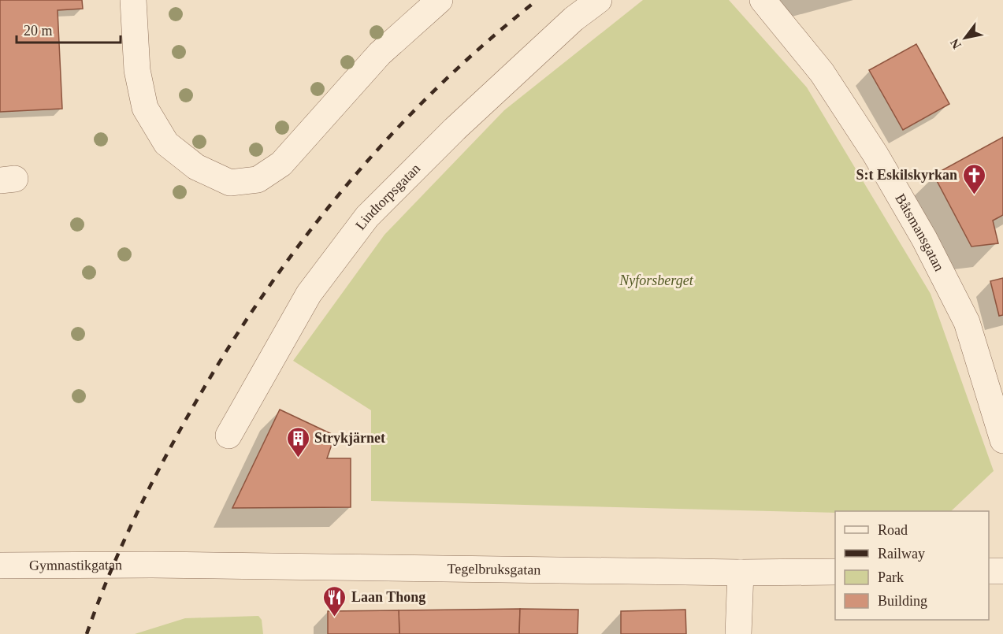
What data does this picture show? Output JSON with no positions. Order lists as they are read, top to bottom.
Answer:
{
  "streets": {
    "street": [
      "Lindtorpsgatan",
      "Båtsmansgatan",
      "Gymnastikgatan",
      "Tegelbruksgatan"
    ]
  },
  "crossings": [
    ["Gymnastikgatan", "Tegelbruksgatan"]
  ],
  "parks": ["Nyforsberget"],
  "places": {
    "church": ["S:t Eskilskyrkan"],
    "building": ["Strykjärnet"],
    "restaurant": ["Laan Thong"]
  },
  "legend": [
    "Road",
    "Railway",
    "Park",
    "Building"
  ],
  "scale_bar": "20 m",
  "north": "bottom left"
}
